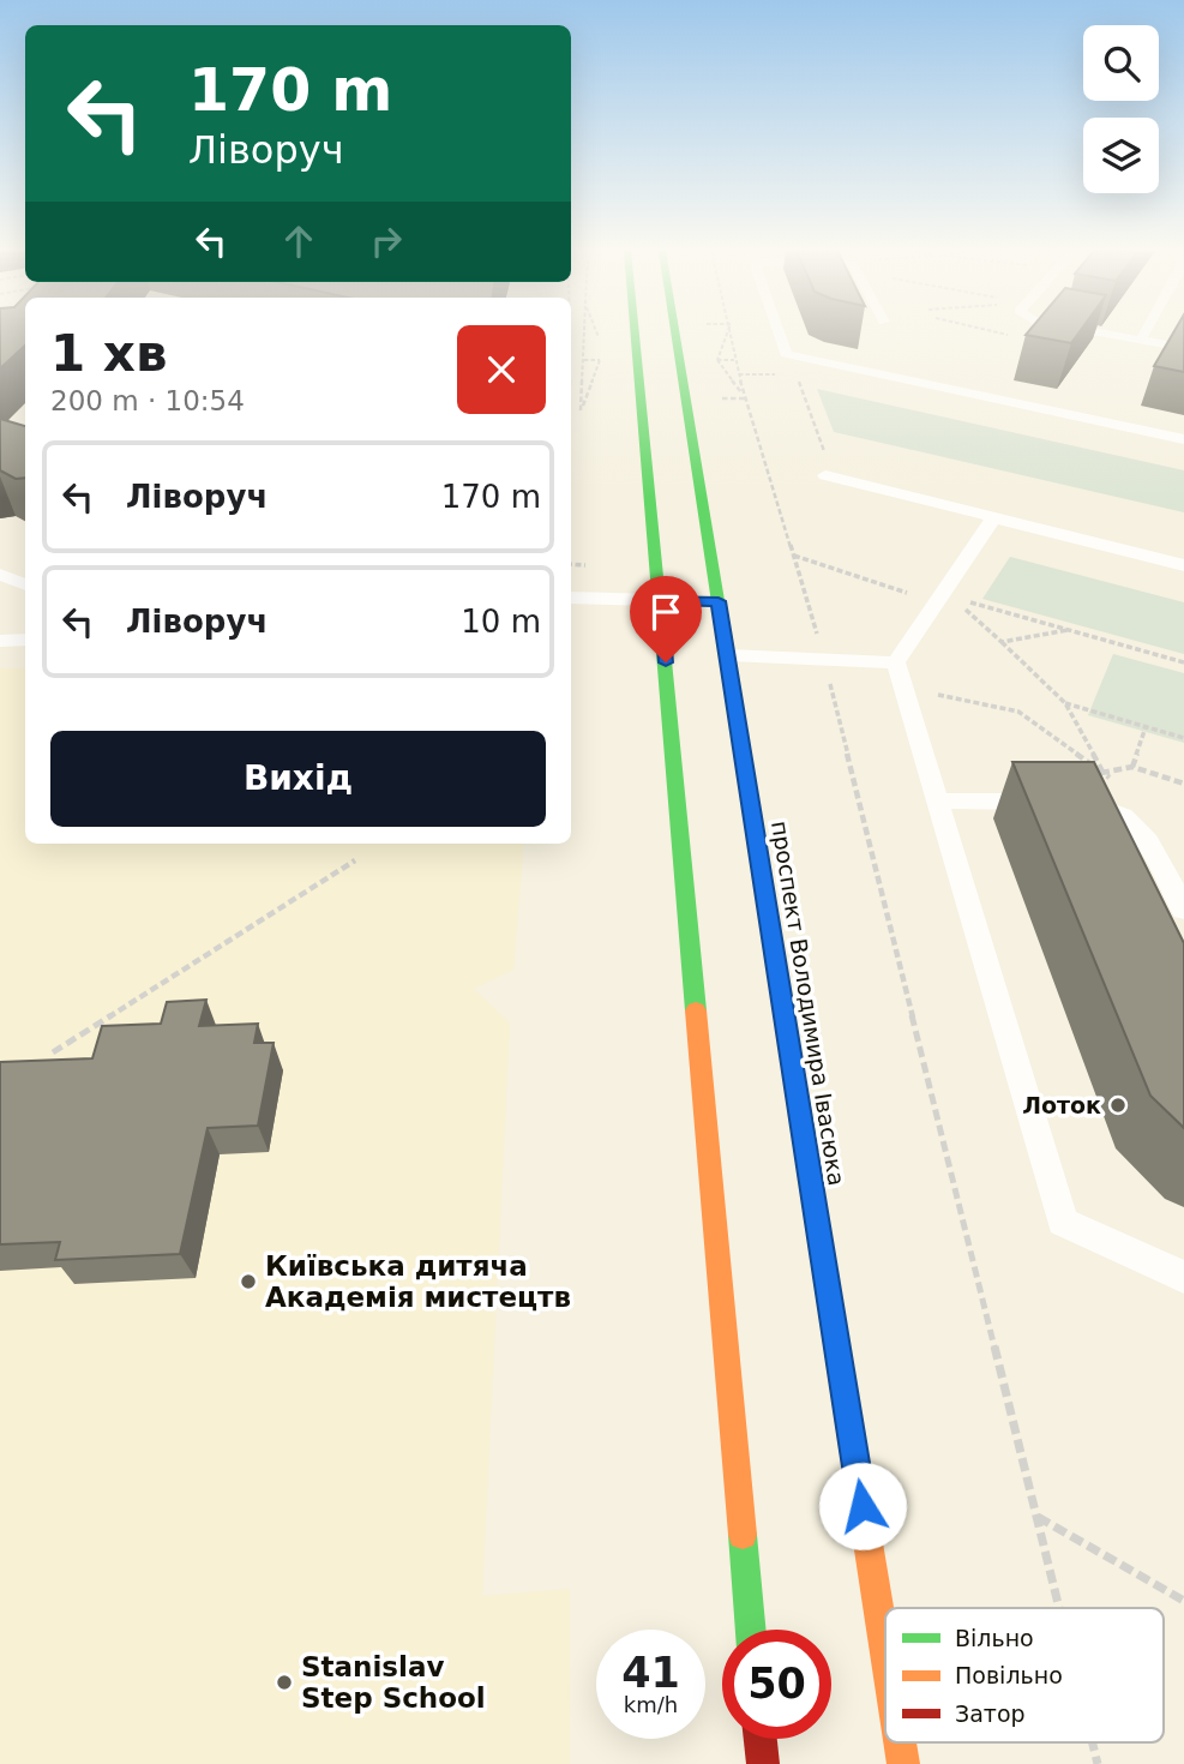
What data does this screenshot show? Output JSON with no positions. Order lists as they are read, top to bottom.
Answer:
{
  "streets": {
    "main road": ["проспект Володимира Івасюка"]
  },
  "places": ["Лоток", "Київська дитяча Академія мистецтв", "Stanislav Step School"],
  "legend": ["Вільно", "Повільно", "Затор"],
  "page": {
    "turn": ["170 m", "Ліворуч"],
    "heading": ["1 хв", "200 m · 10:54"],
    "list": [
      {
        "name": "Ліворуч",
        "value": "170 m"
      },
      {
        "name": "Ліворуч",
        "value": "10 m"
      }
    ],
    "buttons": "Вихід",
    "speed": "41 km/h",
    "limit": "50"
  }
}
